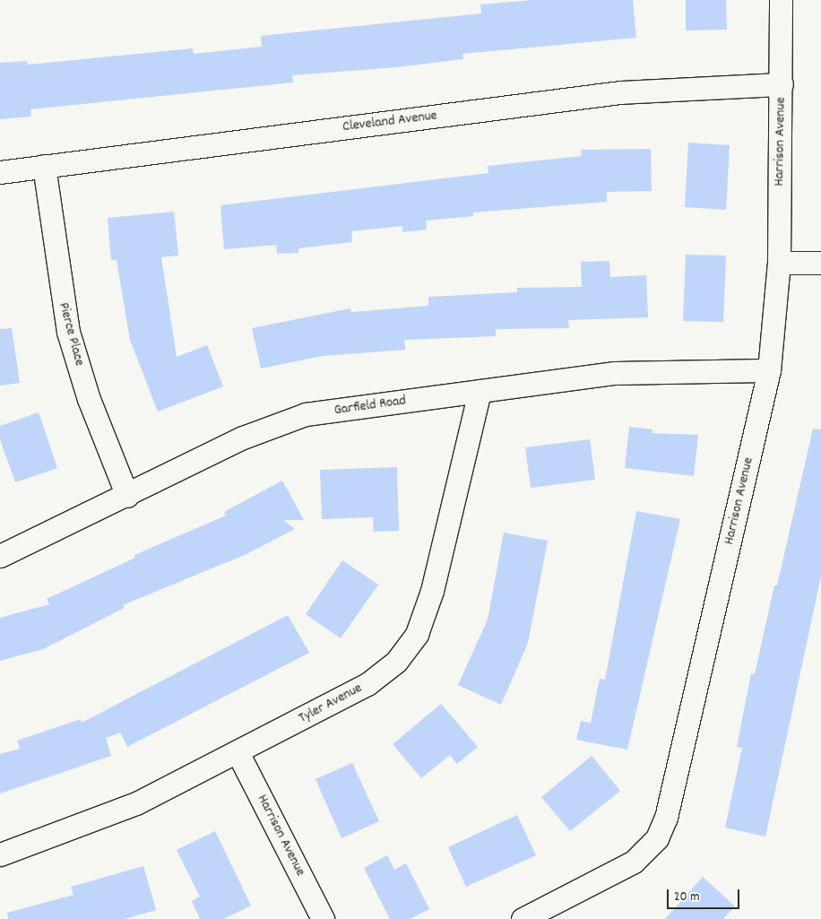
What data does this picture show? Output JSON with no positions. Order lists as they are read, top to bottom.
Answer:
{
  "streets": {
    "street": [
      "Cleveland Avenue",
      "Harrison Avenue",
      "Pierce Place",
      "Garfield Road",
      "Tyler Avenue"
    ]
  },
  "crossings": [
    ["Cleveland Avenue", "Harrison Avenue"],
    ["Cleveland Avenue", "Pierce Place"],
    ["Harrison Avenue", "Garfield Road"],
    ["Harrison Avenue", "Tyler Avenue"],
    ["Pierce Place", "Garfield Road"],
    ["Garfield Road", "Tyler Avenue"]
  ],
  "scale_bar": "20 m"
}
